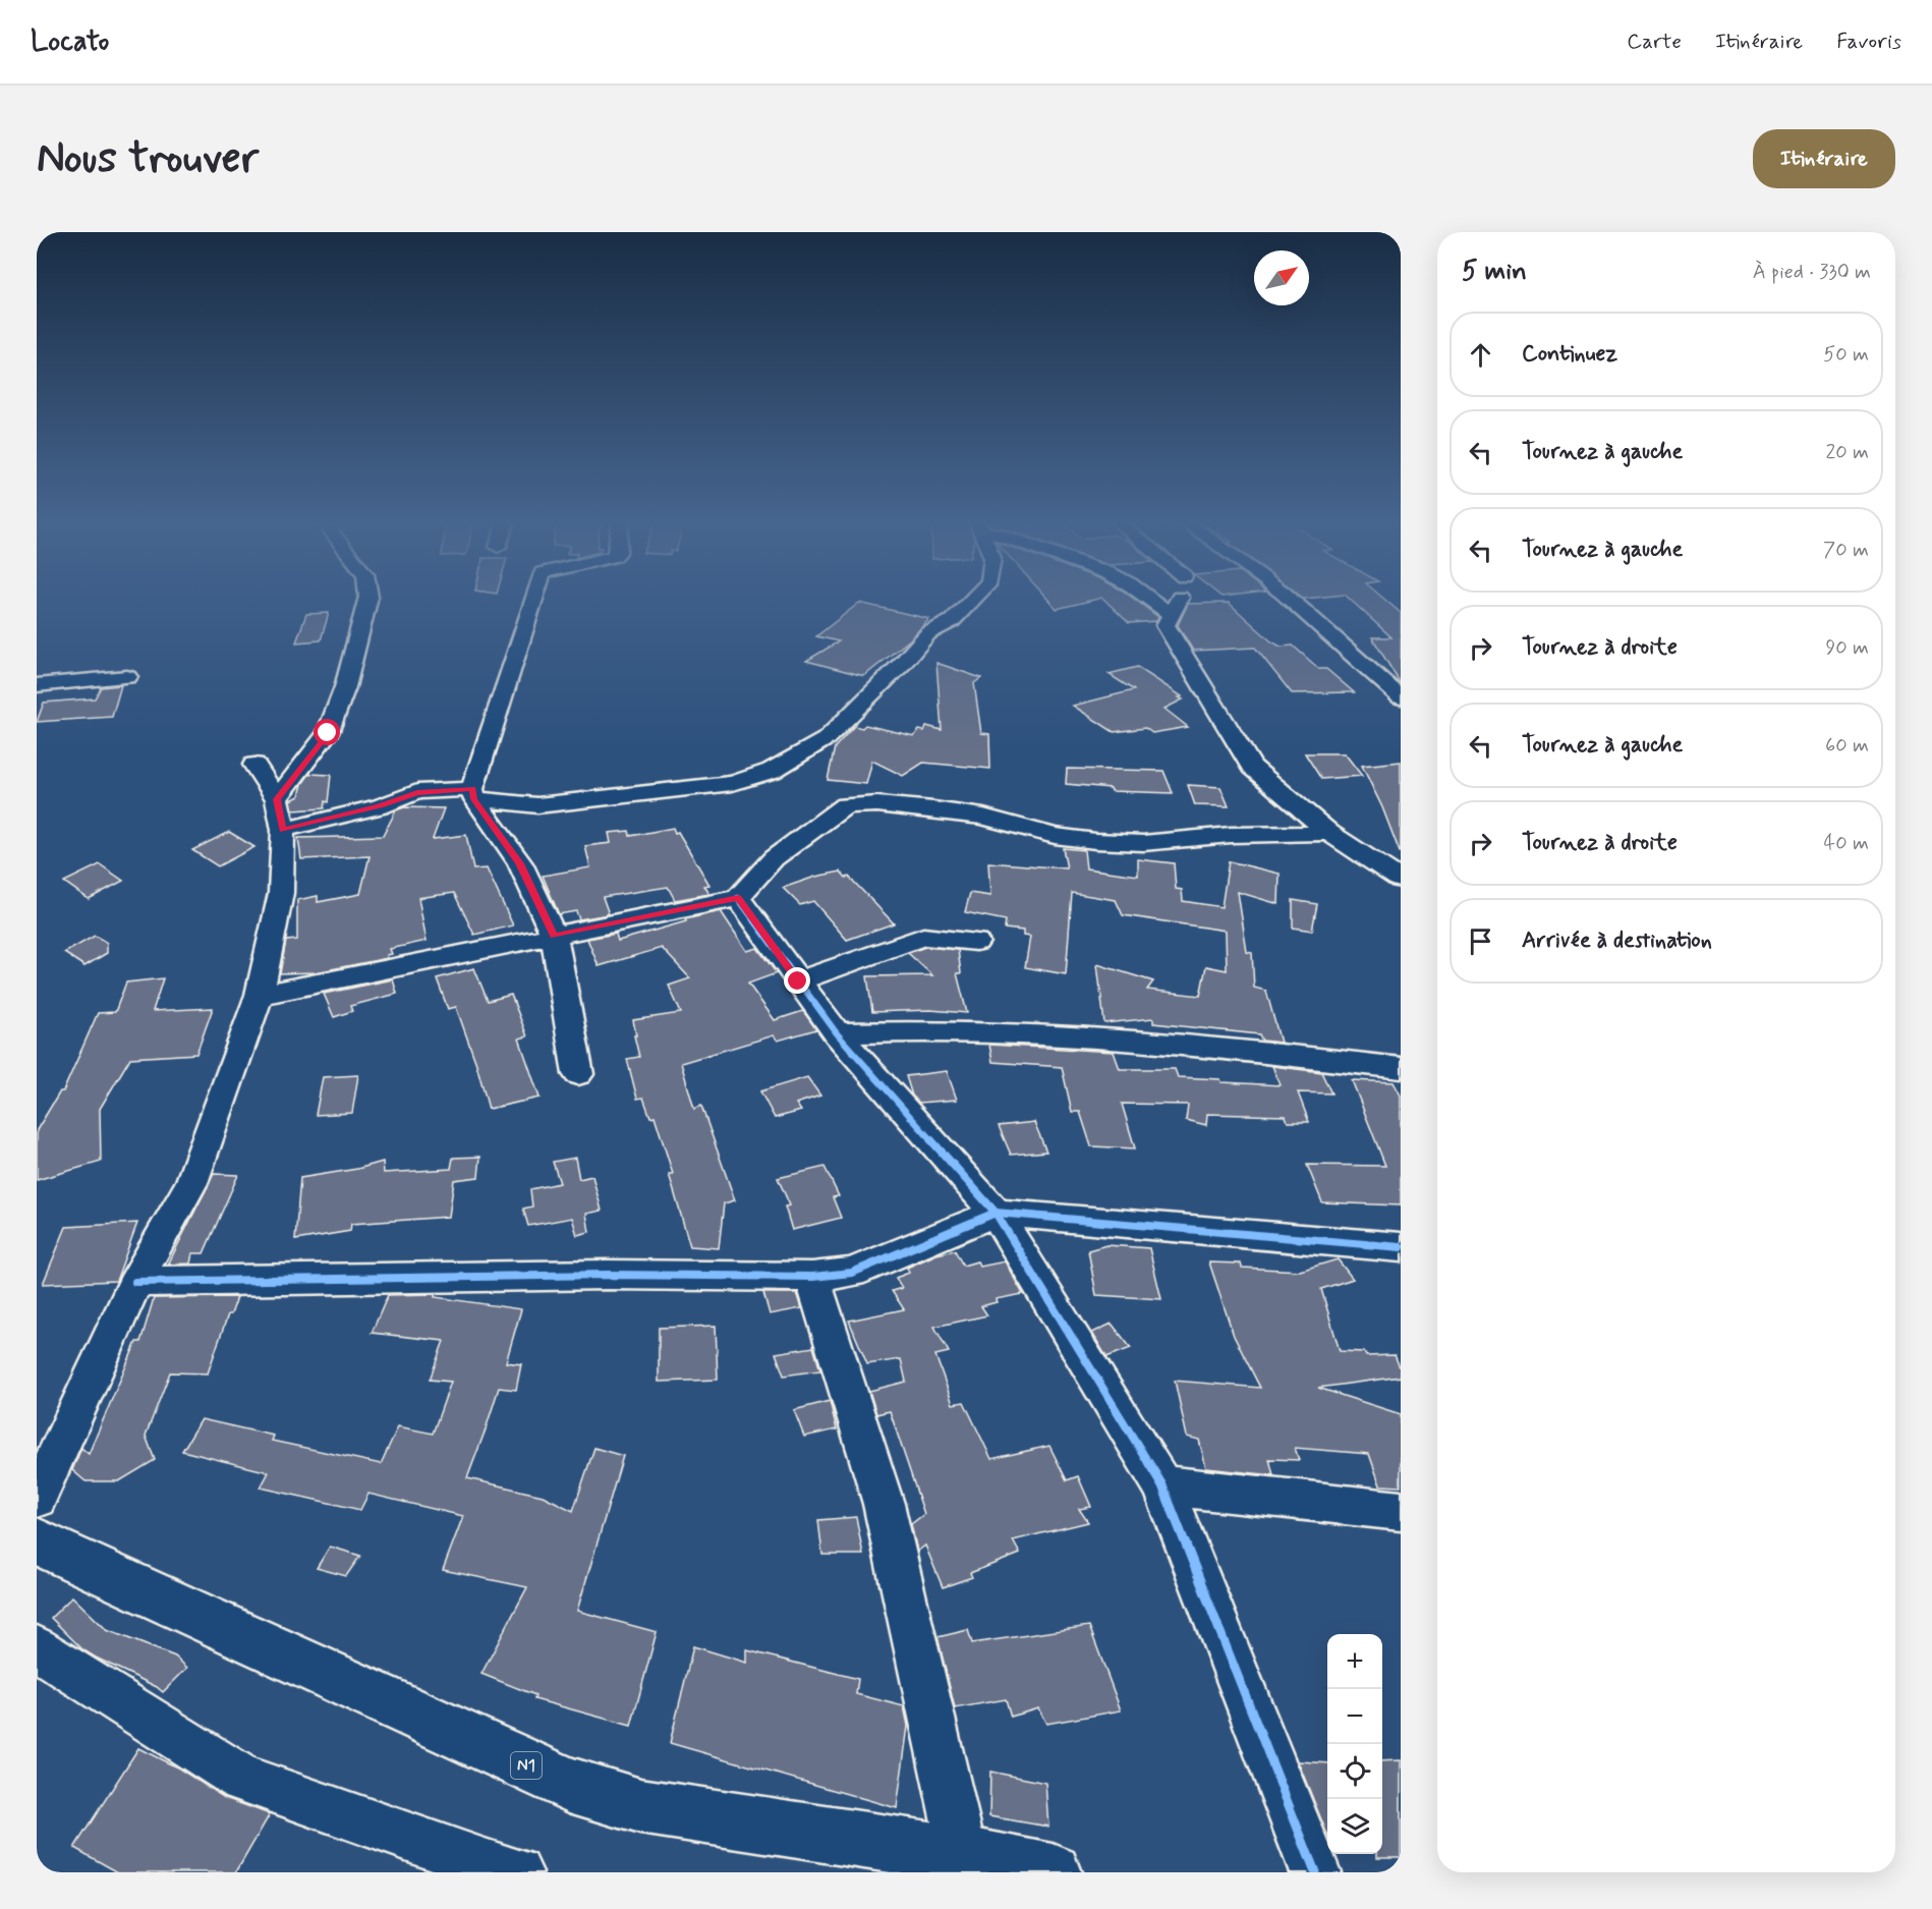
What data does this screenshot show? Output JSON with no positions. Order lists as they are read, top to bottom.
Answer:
{
  "streets": {
    "highway": ["N1"]
  },
  "north": "top right",
  "page": {
    "header": "Locato",
    "nav": ["Carte", "Itinéraire", "Favoris"],
    "buttons": "Itinéraire",
    "title": "Nous trouver",
    "heading": ["5 min", "À pied · 330 m"],
    "list": [
      ["Continuez", "50 m"],
      ["Tournez à gauche", "20 m"],
      ["Tournez à gauche", "70 m"],
      ["Tournez à droite", "90 m"],
      ["Tournez à gauche", "60 m"],
      ["Tournez à droite", "40 m"],
      "Arrivée à destination"
    ],
    "map_buttons": ["+", "−"]
  }
}
